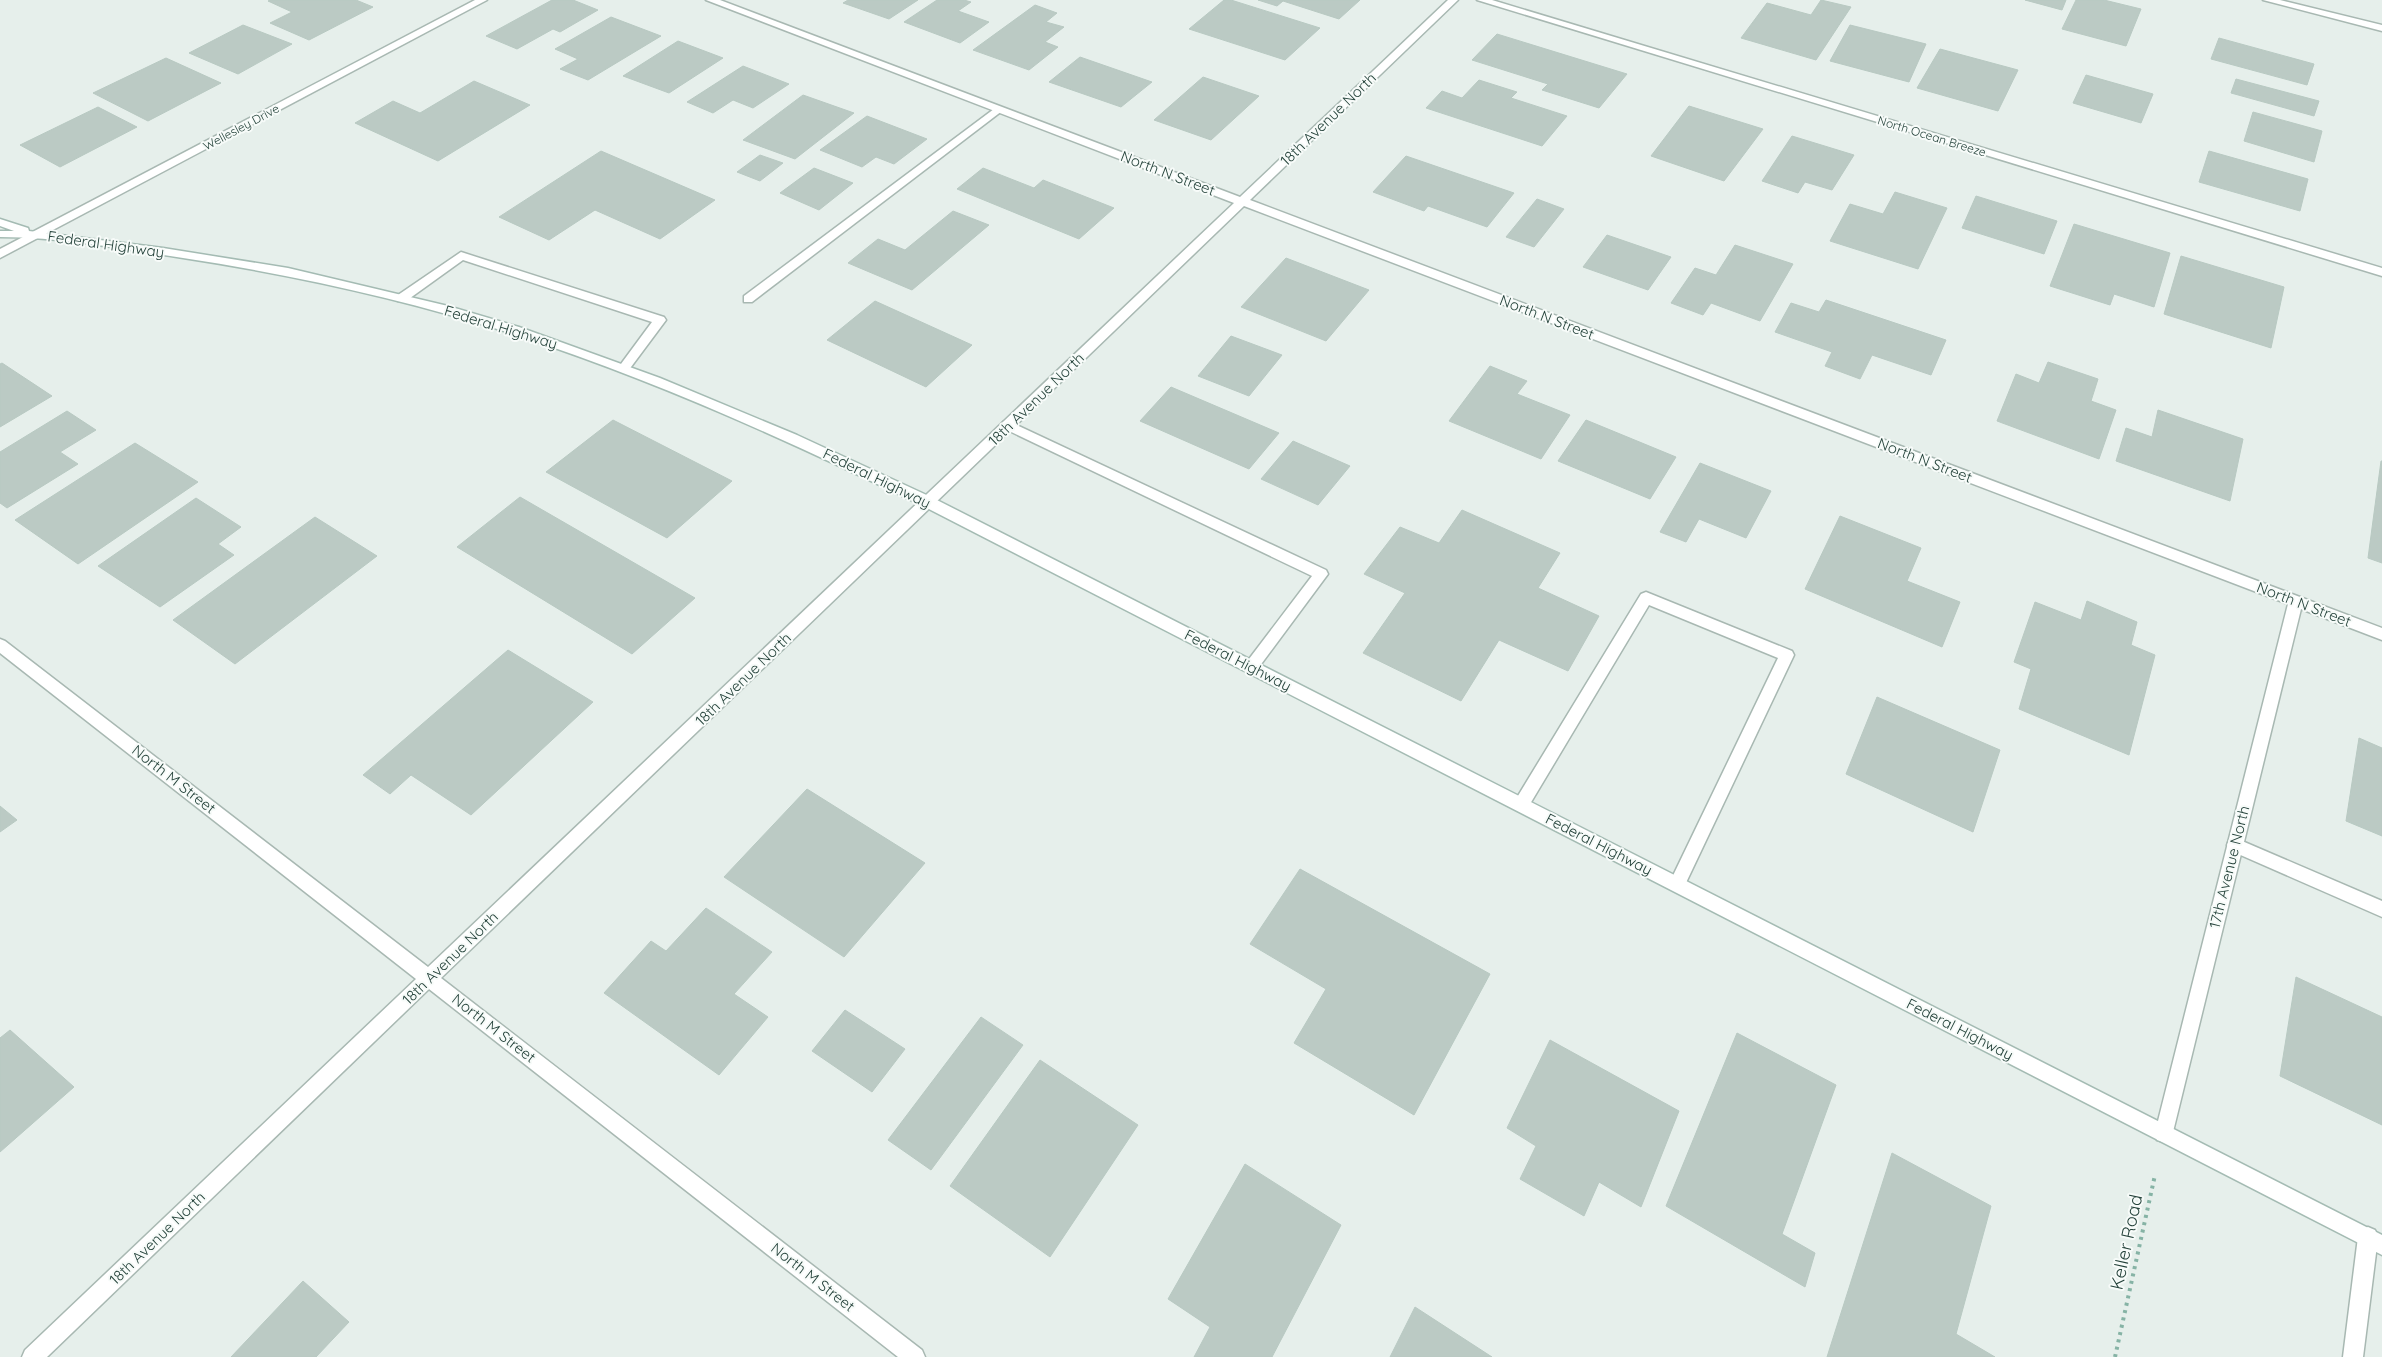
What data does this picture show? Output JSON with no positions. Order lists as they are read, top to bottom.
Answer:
{
  "streets": {
    "street": [
      "18th Avenue North",
      "Wellesley Drive",
      "North Ocean Breeze",
      "North N Street",
      "Federal Highway",
      "North M Street",
      "17th Avenue North"
    ],
    "path": ["Keller Road"]
  },
  "crossings": [
    ["18th Avenue North", "North N Street"],
    ["18th Avenue North", "Federal Highway"],
    ["18th Avenue North", "North M Street"],
    ["Wellesley Drive", "Federal Highway"],
    ["North N Street", "17th Avenue North"],
    ["Federal Highway", "17th Avenue North"],
    ["Federal Highway", "Keller Road"],
    ["17th Avenue North", "Keller Road"]
  ]
}
